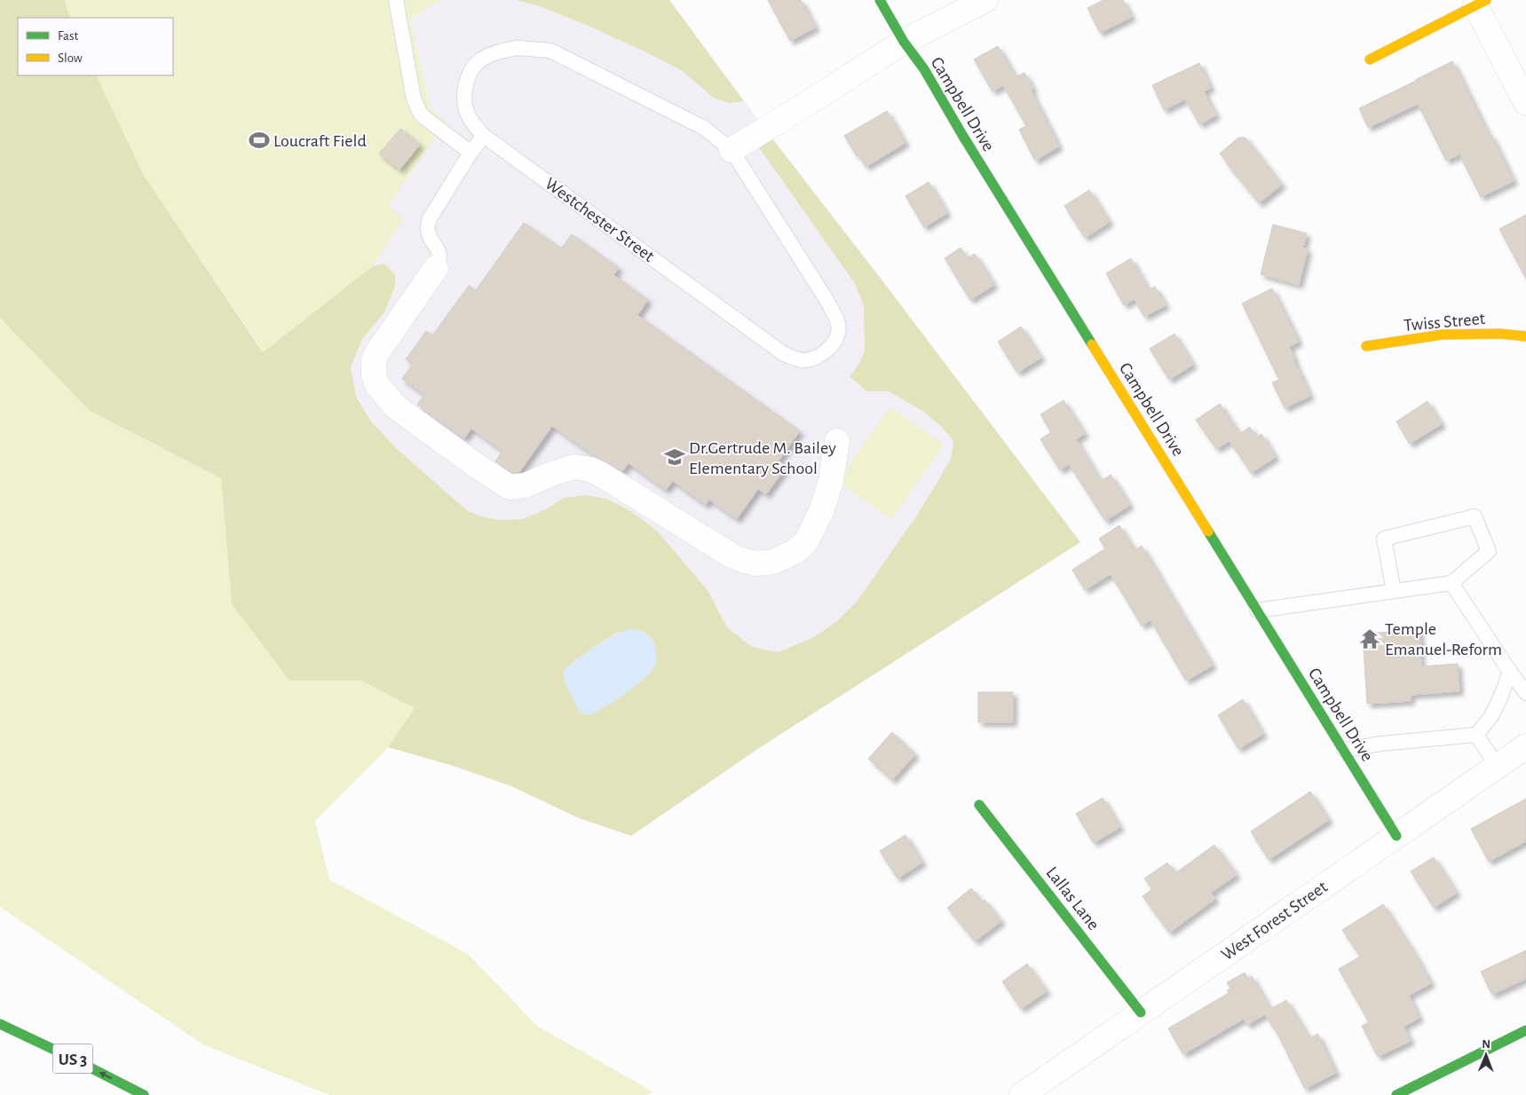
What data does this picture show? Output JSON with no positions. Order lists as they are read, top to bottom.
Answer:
{
  "streets": {
    "main road": [
      "Campbell Drive",
      "Twiss Street",
      "Lallas Lane",
      "US 3"
    ],
    "street": ["West Forest Street"],
    "lane": ["Westchester Street"]
  },
  "crossings": [
    ["Campbell Drive", "West Forest Street"],
    ["Lallas Lane", "West Forest Street"]
  ],
  "places": {
    "sports": ["Loucraft Field"],
    "school or university": ["Dr.Gertrude M. Bailey Elementary School"],
    "temple": ["Temple Emanuel-Reform"]
  },
  "legend": ["Fast", "Slow"],
  "north": "top"
}
